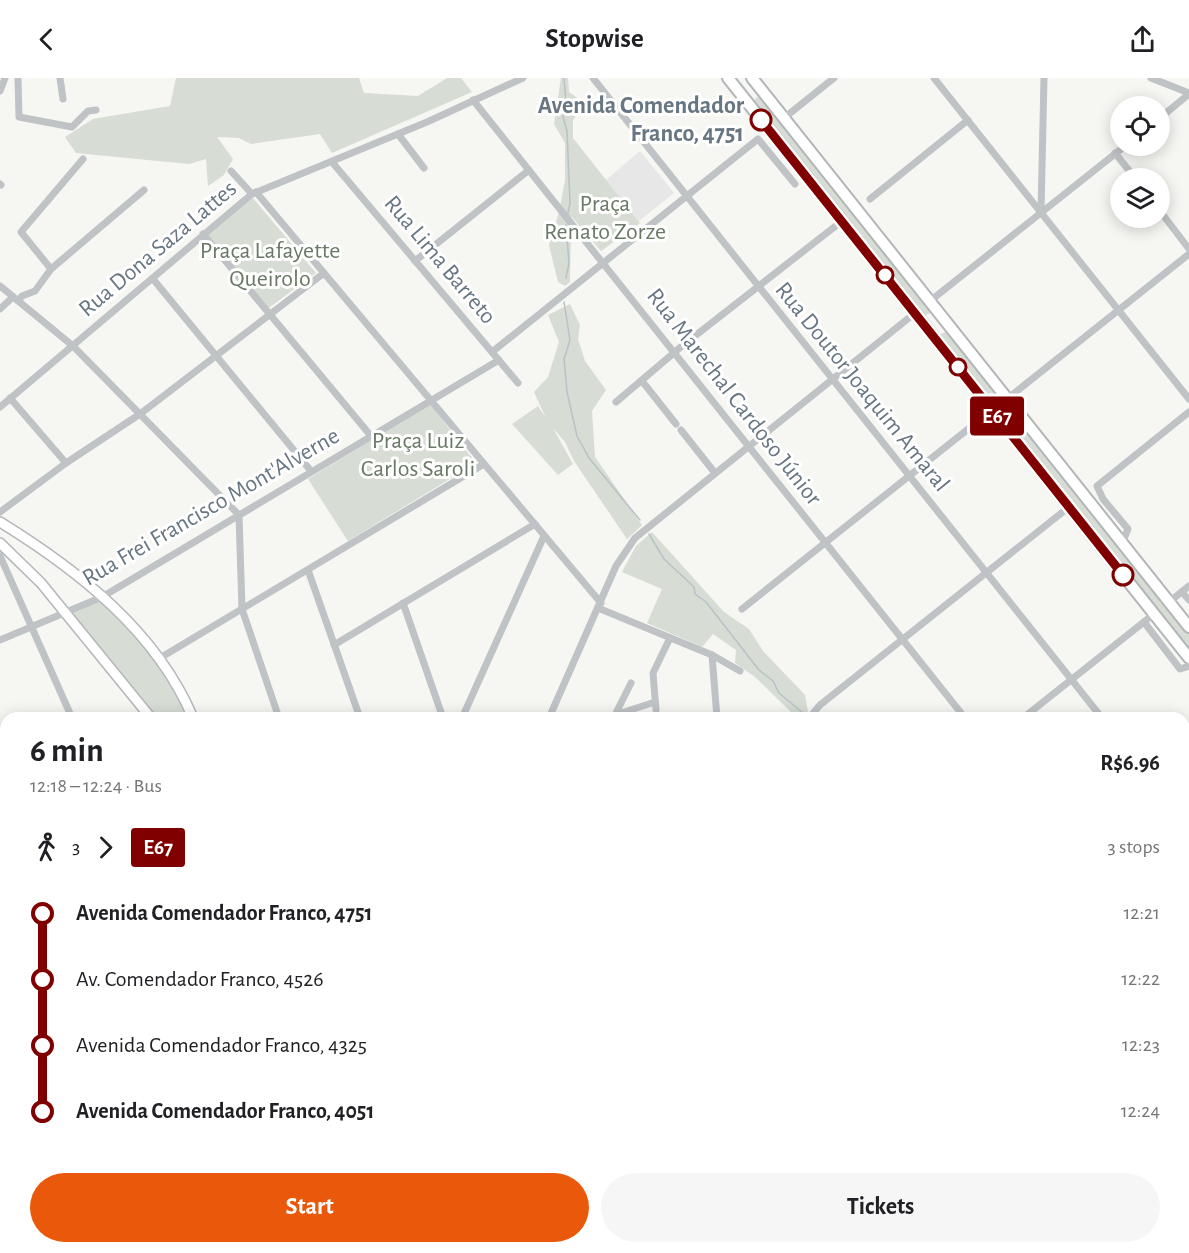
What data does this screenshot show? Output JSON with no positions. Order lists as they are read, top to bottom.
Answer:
{
  "streets": {
    "street": [
      "Rua Dona Saza Lattes",
      "Rua Lima Barreto",
      "Rua Doutor Joaquim Amaral",
      "Rua Marechal Cardoso Júnior",
      "Rua Frei Francisco Mont'Alverne"
    ]
  },
  "crossings": [
    ["Rua Dona Saza Lattes", "Rua Lima Barreto"],
    ["Rua Dona Saza Lattes", "Rua Marechal Cardoso Júnior"],
    ["Rua Lima Barreto", "Rua Frei Francisco Mont'Alverne"]
  ],
  "parks": ["Praça Renato Zorze", "Praça Lafayette Queirolo", "Praça Luiz Carlos Saroli"],
  "places": ["Avenida Comendador Franco, 4751"],
  "lines": ["bus line E67"],
  "page": {
    "header": "Stopwise",
    "on_map": "E67",
    "heading": ["6 min", "12:18 – 12:24 · Bus", "R$6.96"],
    "legs": ["3", "E67", "3 stops"],
    "list": [
      {
        "name": "Avenida Comendador Franco, 4751",
        "value": "12:21"
      },
      {
        "name": "Av. Comendador Franco, 4526",
        "value": "12:22"
      },
      {
        "name": "Avenida Comendador Franco, 4325",
        "value": "12:23"
      },
      {
        "name": "Avenida Comendador Franco, 4051",
        "value": "12:24"
      }
    ],
    "buttons": ["Start", "Tickets"]
  }
}
